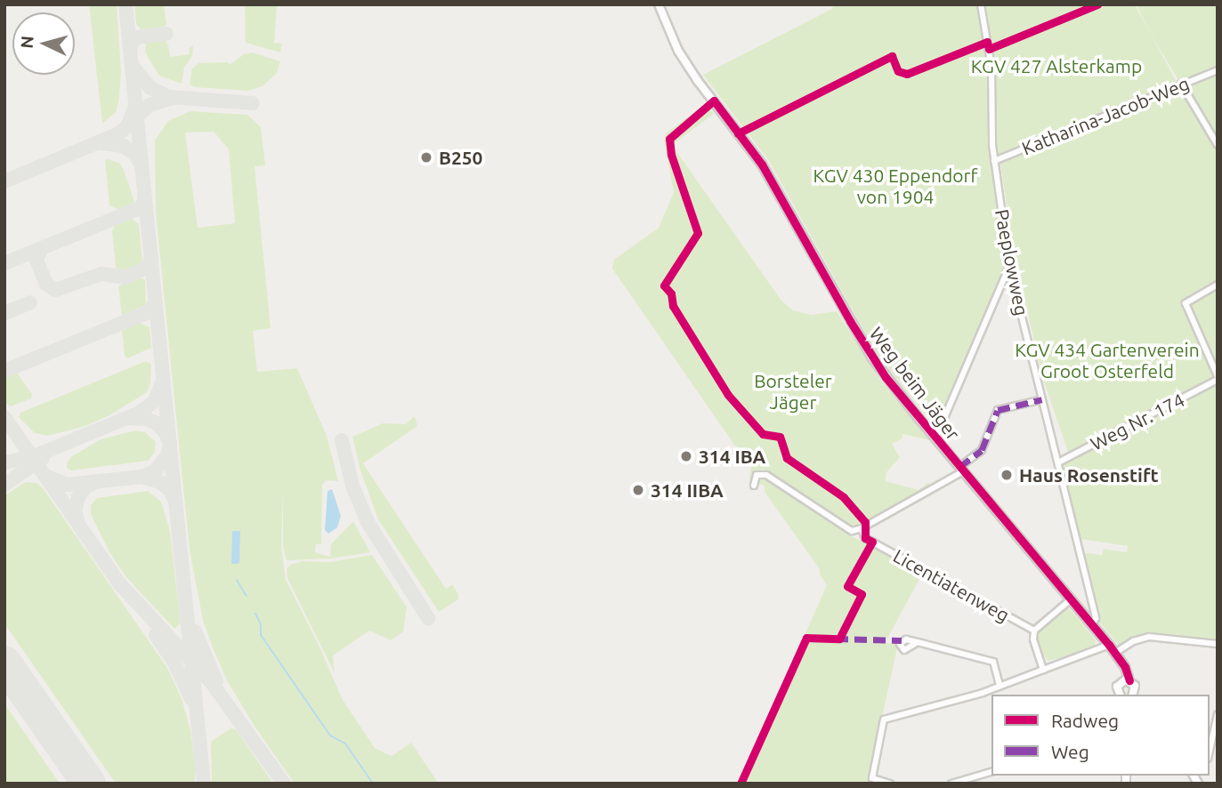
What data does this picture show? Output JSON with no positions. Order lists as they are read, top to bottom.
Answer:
{
  "streets": {
    "street": [
      "Katharina-Jacob-Weg",
      "Paeplowweg",
      "Weg beim Jäger",
      "Weg Nr. 174",
      "Licentiatenweg"
    ]
  },
  "crossings": [
    ["Katharina-Jacob-Weg", "Paeplowweg"],
    ["Paeplowweg", "Weg beim Jäger"],
    ["Paeplowweg", "Weg Nr. 174"]
  ],
  "parks": [
    "KGV 427 Alsterkamp",
    "KGV 430 Eppendorf von 1904",
    "KGV 434 Gartenverein Groot Osterfeld",
    "Borsteler Jäger"
  ],
  "places": [
    "B250",
    "314 IBA",
    "Haus Rosenstift",
    "314 IIBA"
  ],
  "legend": ["Radweg", "Weg"],
  "north": "left"
}
